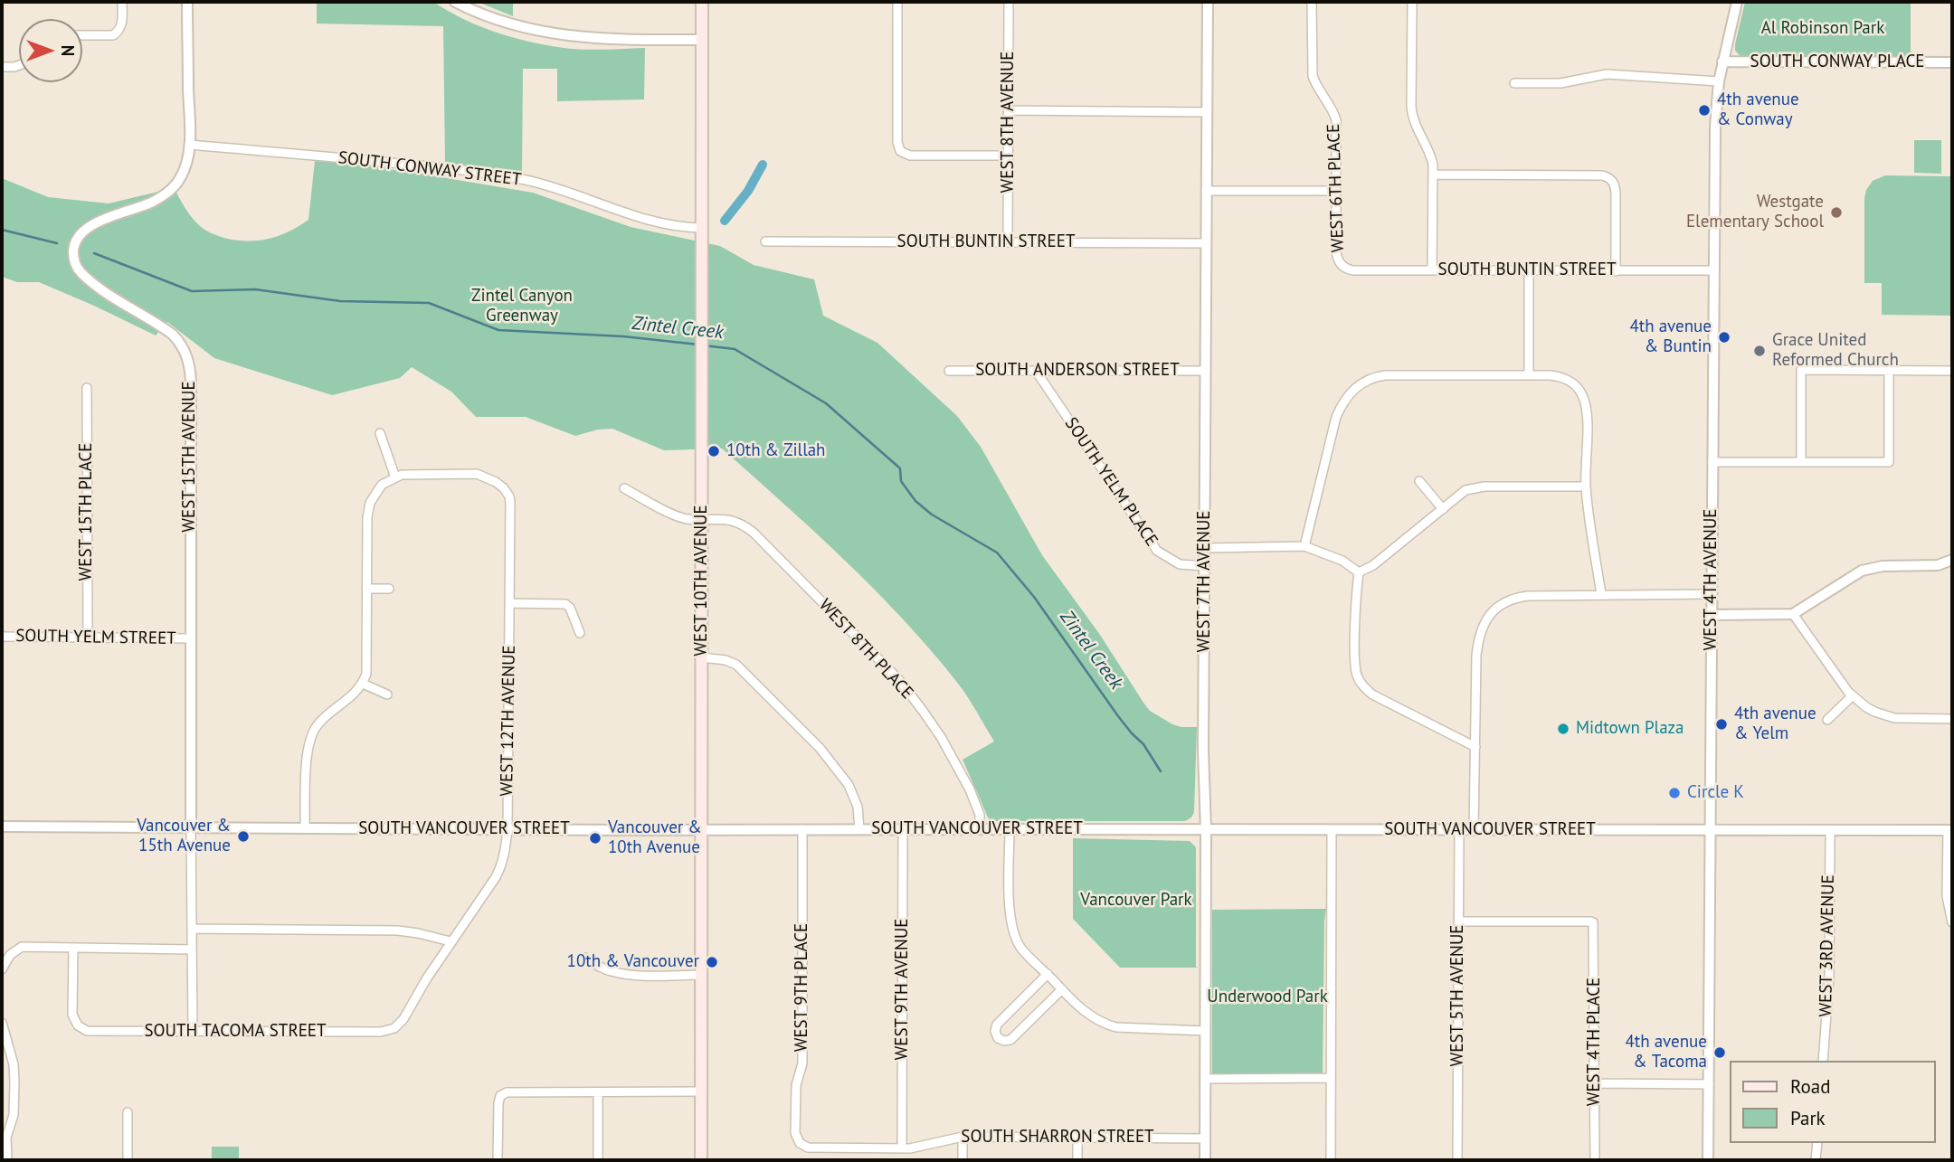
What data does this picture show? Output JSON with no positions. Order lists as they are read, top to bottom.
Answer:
{
  "streets": {
    "main road": ["WEST 10TH AVENUE"],
    "street": [
      "SOUTH CONWAY PLACE",
      "WEST 8TH AVENUE",
      "SOUTH CONWAY STREET",
      "WEST 6TH PLACE",
      "SOUTH BUNTIN STREET",
      "SOUTH ANDERSON STREET",
      "WEST 15TH AVENUE",
      "SOUTH YELM PLACE",
      "WEST 15TH PLACE",
      "WEST 4TH AVENUE",
      "WEST 7TH AVENUE",
      "SOUTH YELM STREET",
      "WEST 8TH PLACE",
      "WEST 12TH AVENUE",
      "SOUTH VANCOUVER STREET",
      "WEST 3RD AVENUE",
      "WEST 9TH PLACE",
      "WEST 9TH AVENUE",
      "WEST 5TH AVENUE",
      "SOUTH TACOMA STREET",
      "WEST 4TH PLACE",
      "SOUTH SHARRON STREET"
    ]
  },
  "crossings": [
    ["SOUTH CONWAY PLACE", "WEST 4TH AVENUE"],
    ["WEST 8TH AVENUE", "SOUTH BUNTIN STREET"],
    ["SOUTH CONWAY STREET", "WEST 15TH AVENUE"],
    ["SOUTH CONWAY STREET", "WEST 10TH AVENUE"],
    ["WEST 6TH PLACE", "SOUTH BUNTIN STREET"],
    ["SOUTH BUNTIN STREET", "WEST 4TH AVENUE"],
    ["SOUTH BUNTIN STREET", "WEST 7TH AVENUE"],
    ["SOUTH ANDERSON STREET", "SOUTH YELM PLACE"],
    ["SOUTH ANDERSON STREET", "WEST 7TH AVENUE"],
    ["WEST 15TH AVENUE", "SOUTH YELM STREET"],
    ["WEST 15TH AVENUE", "SOUTH VANCOUVER STREET"],
    ["WEST 15TH AVENUE", "SOUTH TACOMA STREET"],
    ["SOUTH YELM PLACE", "WEST 7TH AVENUE"],
    ["WEST 15TH PLACE", "SOUTH YELM STREET"],
    ["WEST 4TH AVENUE", "SOUTH VANCOUVER STREET"],
    ["WEST 10TH AVENUE", "WEST 8TH PLACE"],
    ["WEST 10TH AVENUE", "SOUTH VANCOUVER STREET"],
    ["WEST 7TH AVENUE", "SOUTH VANCOUVER STREET"],
    ["WEST 7TH AVENUE", "SOUTH SHARRON STREET"],
    ["WEST 8TH PLACE", "SOUTH VANCOUVER STREET"],
    ["WEST 12TH AVENUE", "SOUTH VANCOUVER STREET"],
    ["WEST 12TH AVENUE", "SOUTH TACOMA STREET"],
    ["SOUTH VANCOUVER STREET", "WEST 3RD AVENUE"],
    ["SOUTH VANCOUVER STREET", "WEST 9TH PLACE"],
    ["SOUTH VANCOUVER STREET", "WEST 9TH AVENUE"],
    ["SOUTH VANCOUVER STREET", "WEST 5TH AVENUE"],
    ["WEST 9TH PLACE", "SOUTH SHARRON STREET"],
    ["WEST 9TH AVENUE", "SOUTH SHARRON STREET"],
    ["WEST 5TH AVENUE", "WEST 4TH PLACE"]
  ],
  "water": ["Zintel Creek"],
  "parks": [
    "Al Robinson Park",
    "Zintel Canyon Greenway",
    "Vancouver Park",
    "Underwood Park"
  ],
  "places": [
    "4th avenue & Conway",
    "Westgate Elementary School",
    "4th avenue & Buntin",
    "Grace United Reformed Church",
    "10th & Zillah",
    "4th avenue & Yelm",
    "Midtown Plaza",
    "Circle K",
    "Vancouver & 15th Avenue",
    "Vancouver & 10th Avenue",
    "10th & Vancouver",
    "4th avenue & Tacoma"
  ],
  "legend": ["Road", "Park"],
  "north": "right"
}
